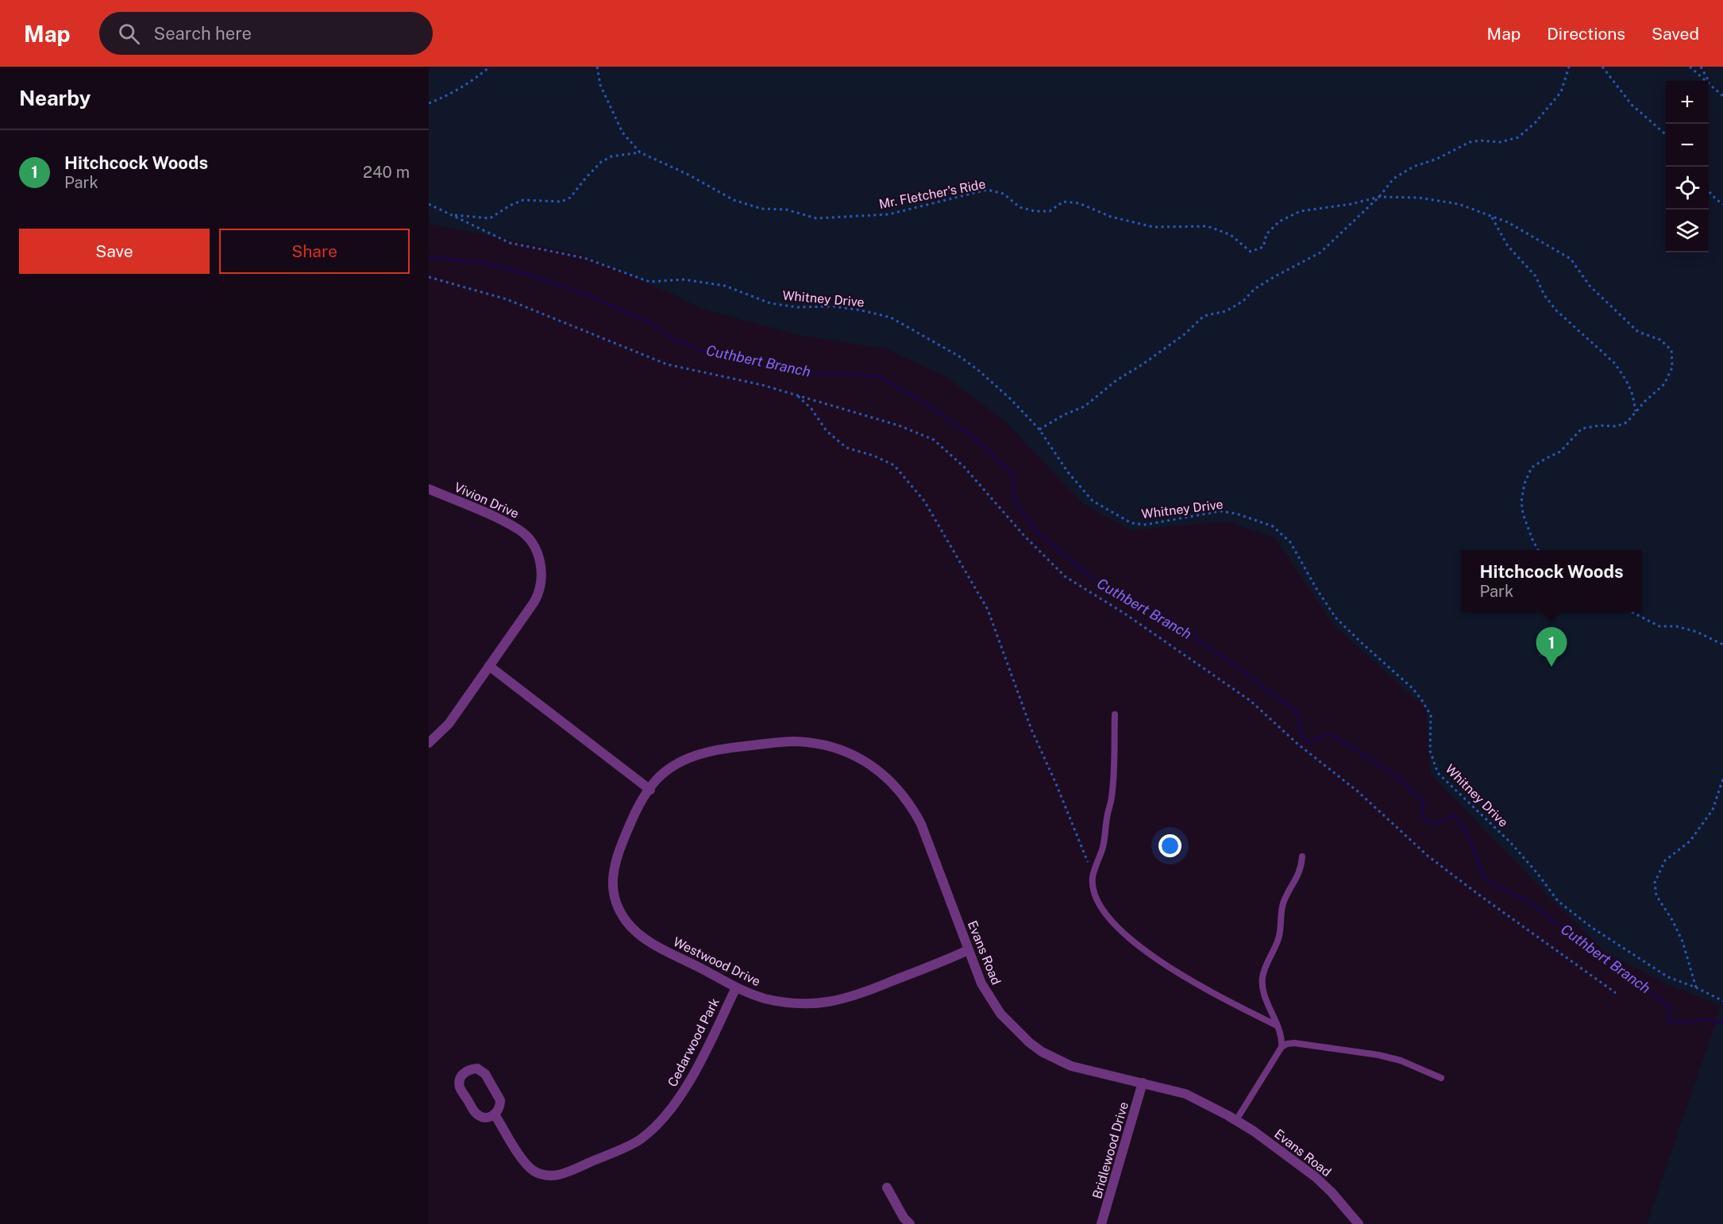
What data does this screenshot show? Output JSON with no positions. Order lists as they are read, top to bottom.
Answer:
{
  "streets": {
    "street": [
      "Vivion Drive",
      "Evans Road",
      "Westwood Drive",
      "Cedarwood Park",
      "Bridlewood Drive"
    ],
    "path": ["Mr. Fletcher's Ride", "Whitney Drive"]
  },
  "crossings": [
    ["Evans Road", "Westwood Drive"],
    ["Evans Road", "Bridlewood Drive"],
    ["Westwood Drive", "Cedarwood Park"]
  ],
  "water": ["Cuthbert Branch"],
  "page": {
    "header": "Map",
    "search": "Search here",
    "nav": ["Map", "Directions", "Saved"],
    "heading": "Nearby",
    "map_buttons": ["+", "−"],
    "list": [
      {
        "mark": "1",
        "name": "Hitchcock Woods",
        "note": "Park",
        "value": "240 m"
      }
    ],
    "buttons": ["Save", "Share"],
    "popup": ["Hitchcock Woods", "Park"],
    "pins": "1"
  }
}
